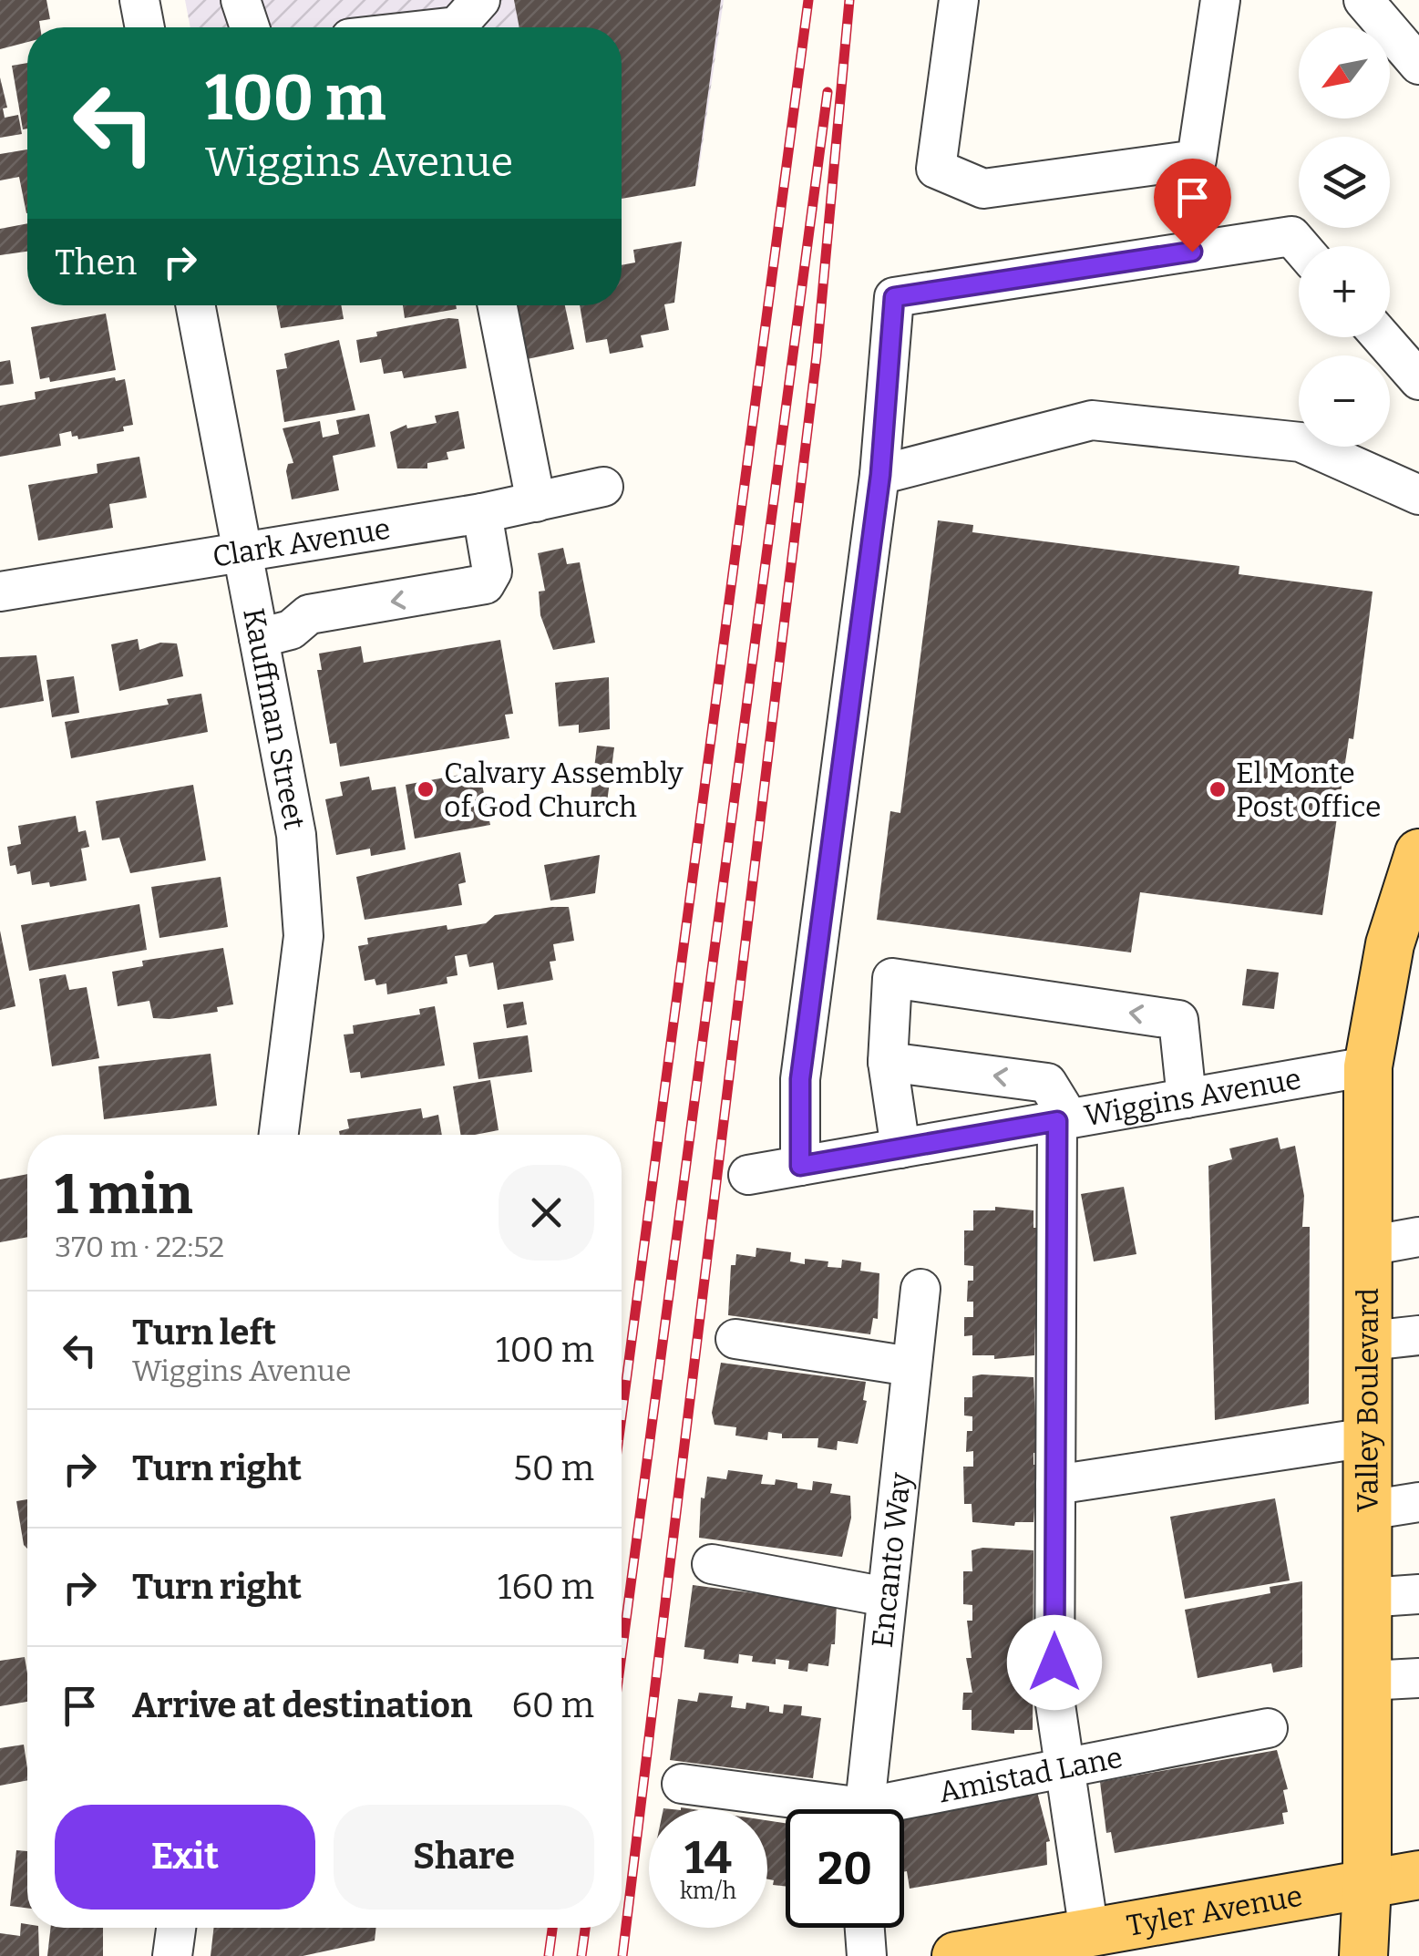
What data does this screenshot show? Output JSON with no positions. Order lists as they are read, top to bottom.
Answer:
{
  "streets": {
    "main road": ["Valley Boulevard", "Tyler Avenue"],
    "street": [
      "Clark Avenue",
      "Kauffman Street",
      "Wiggins Avenue",
      "Encanto Way",
      "Amistad Lane"
    ]
  },
  "crossings": [
    ["Clark Avenue", "Kauffman Street"],
    ["Wiggins Avenue", "Valley Boulevard"],
    ["Valley Boulevard", "Tyler Avenue"]
  ],
  "places": ["Calvary Assembly of God Church", "El Monte Post Office"],
  "north": "bottom left",
  "page": {
    "map_buttons": ["+", "−"],
    "turn": ["100 m", "Wiggins Avenue"],
    "then": "Then",
    "heading": ["1 min", "370 m · 22:52"],
    "list": [
      {
        "name": "Turn left",
        "note": "Wiggins Avenue",
        "value": "100 m"
      },
      {
        "name": "Turn right",
        "value": "50 m"
      },
      {
        "name": "Turn right",
        "value": "160 m"
      },
      {
        "name": "Arrive at destination",
        "value": "60 m"
      }
    ],
    "buttons": ["Exit", "Share"],
    "speed": "14 km/h",
    "limit": "20"
  }
}
